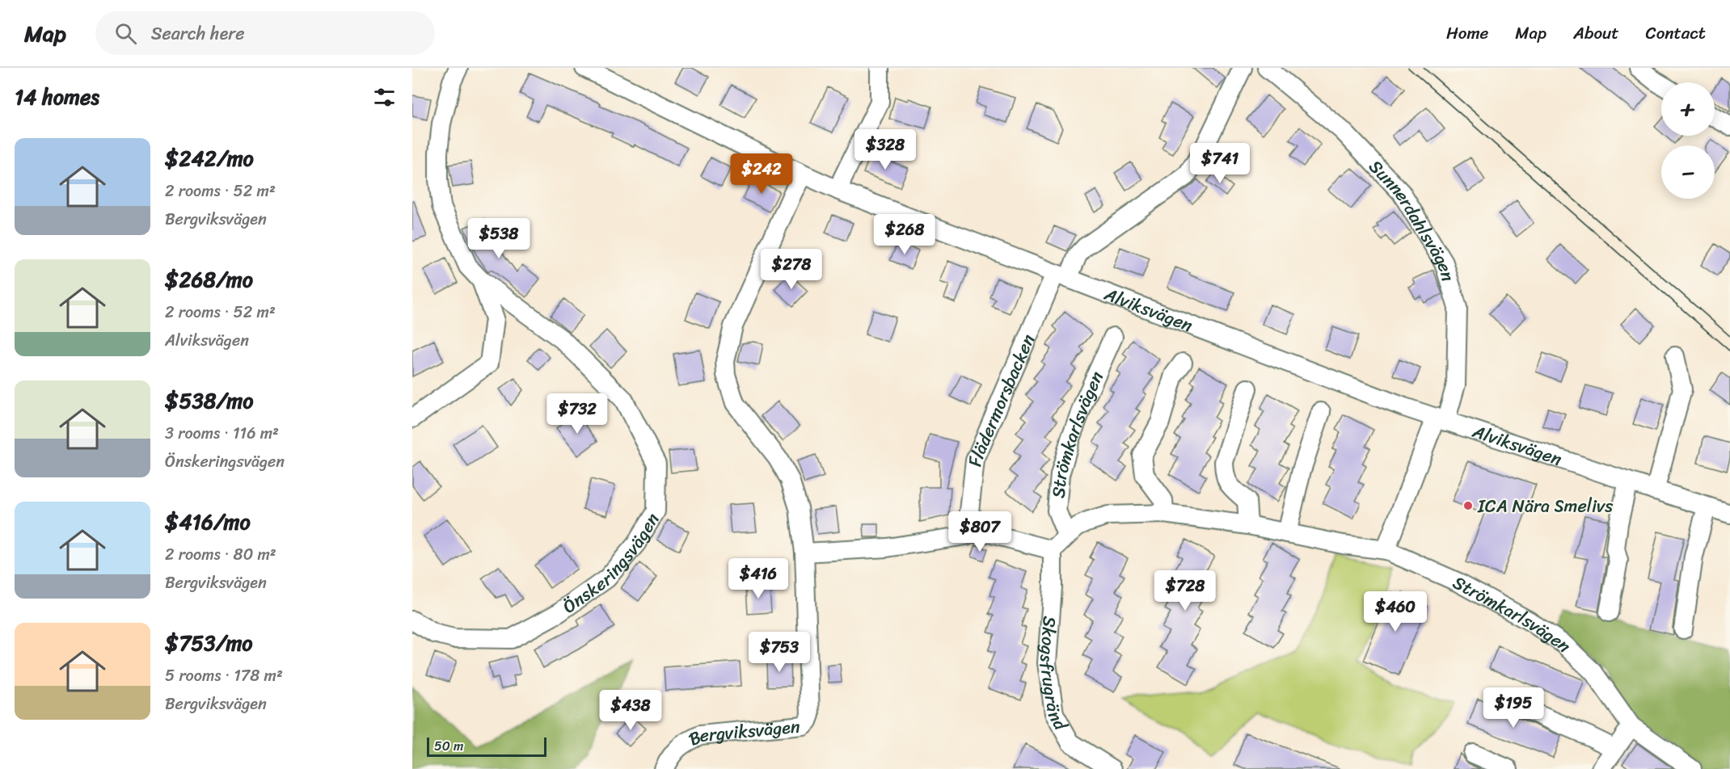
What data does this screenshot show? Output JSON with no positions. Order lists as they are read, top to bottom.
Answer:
{
  "streets": {
    "street": [
      "Sunnerdahlsvägen",
      "Alviksvägen",
      "Flädermorsbacken",
      "Strömkarlsvägen",
      "Önskeringsvägen",
      "Skogsfrugränd",
      "Bergviksvägen"
    ]
  },
  "crossings": [
    ["Sunnerdahlsvägen", "Alviksvägen"],
    ["Sunnerdahlsvägen", "Strömkarlsvägen"],
    ["Alviksvägen", "Flädermorsbacken"],
    ["Alviksvägen", "Bergviksvägen"],
    ["Strömkarlsvägen", "Skogsfrugränd"]
  ],
  "places": ["ICA Nära Smelivs"],
  "scale_bar": "50 m",
  "page": {
    "header": "Map",
    "search": "Search here",
    "nav": [
      "Home",
      "Map",
      "About",
      "Contact"
    ],
    "heading": "14 homes",
    "map_buttons": ["+", "−"],
    "list": [
      {
        "name": "$242/mo",
        "note": "2 rooms · 52 m² · Bergviksvägen"
      },
      {
        "name": "$268/mo",
        "note": "2 rooms · 52 m² · Alviksvägen"
      },
      {
        "name": "$538/mo",
        "note": "3 rooms · 116 m² · Önskeringsvägen"
      },
      {
        "name": "$416/mo",
        "note": "2 rooms · 80 m² · Bergviksvägen"
      },
      {
        "name": "$753/mo",
        "note": "5 rooms · 178 m² · Bergviksvägen"
      }
    ],
    "price": [
      "$328",
      "$741",
      "$242",
      "$268",
      "$538",
      "$278",
      "$732",
      "$807",
      "$416",
      "$728",
      "$460",
      "$753",
      "$195",
      "$438"
    ],
    "scale": "50 m"
  }
}
